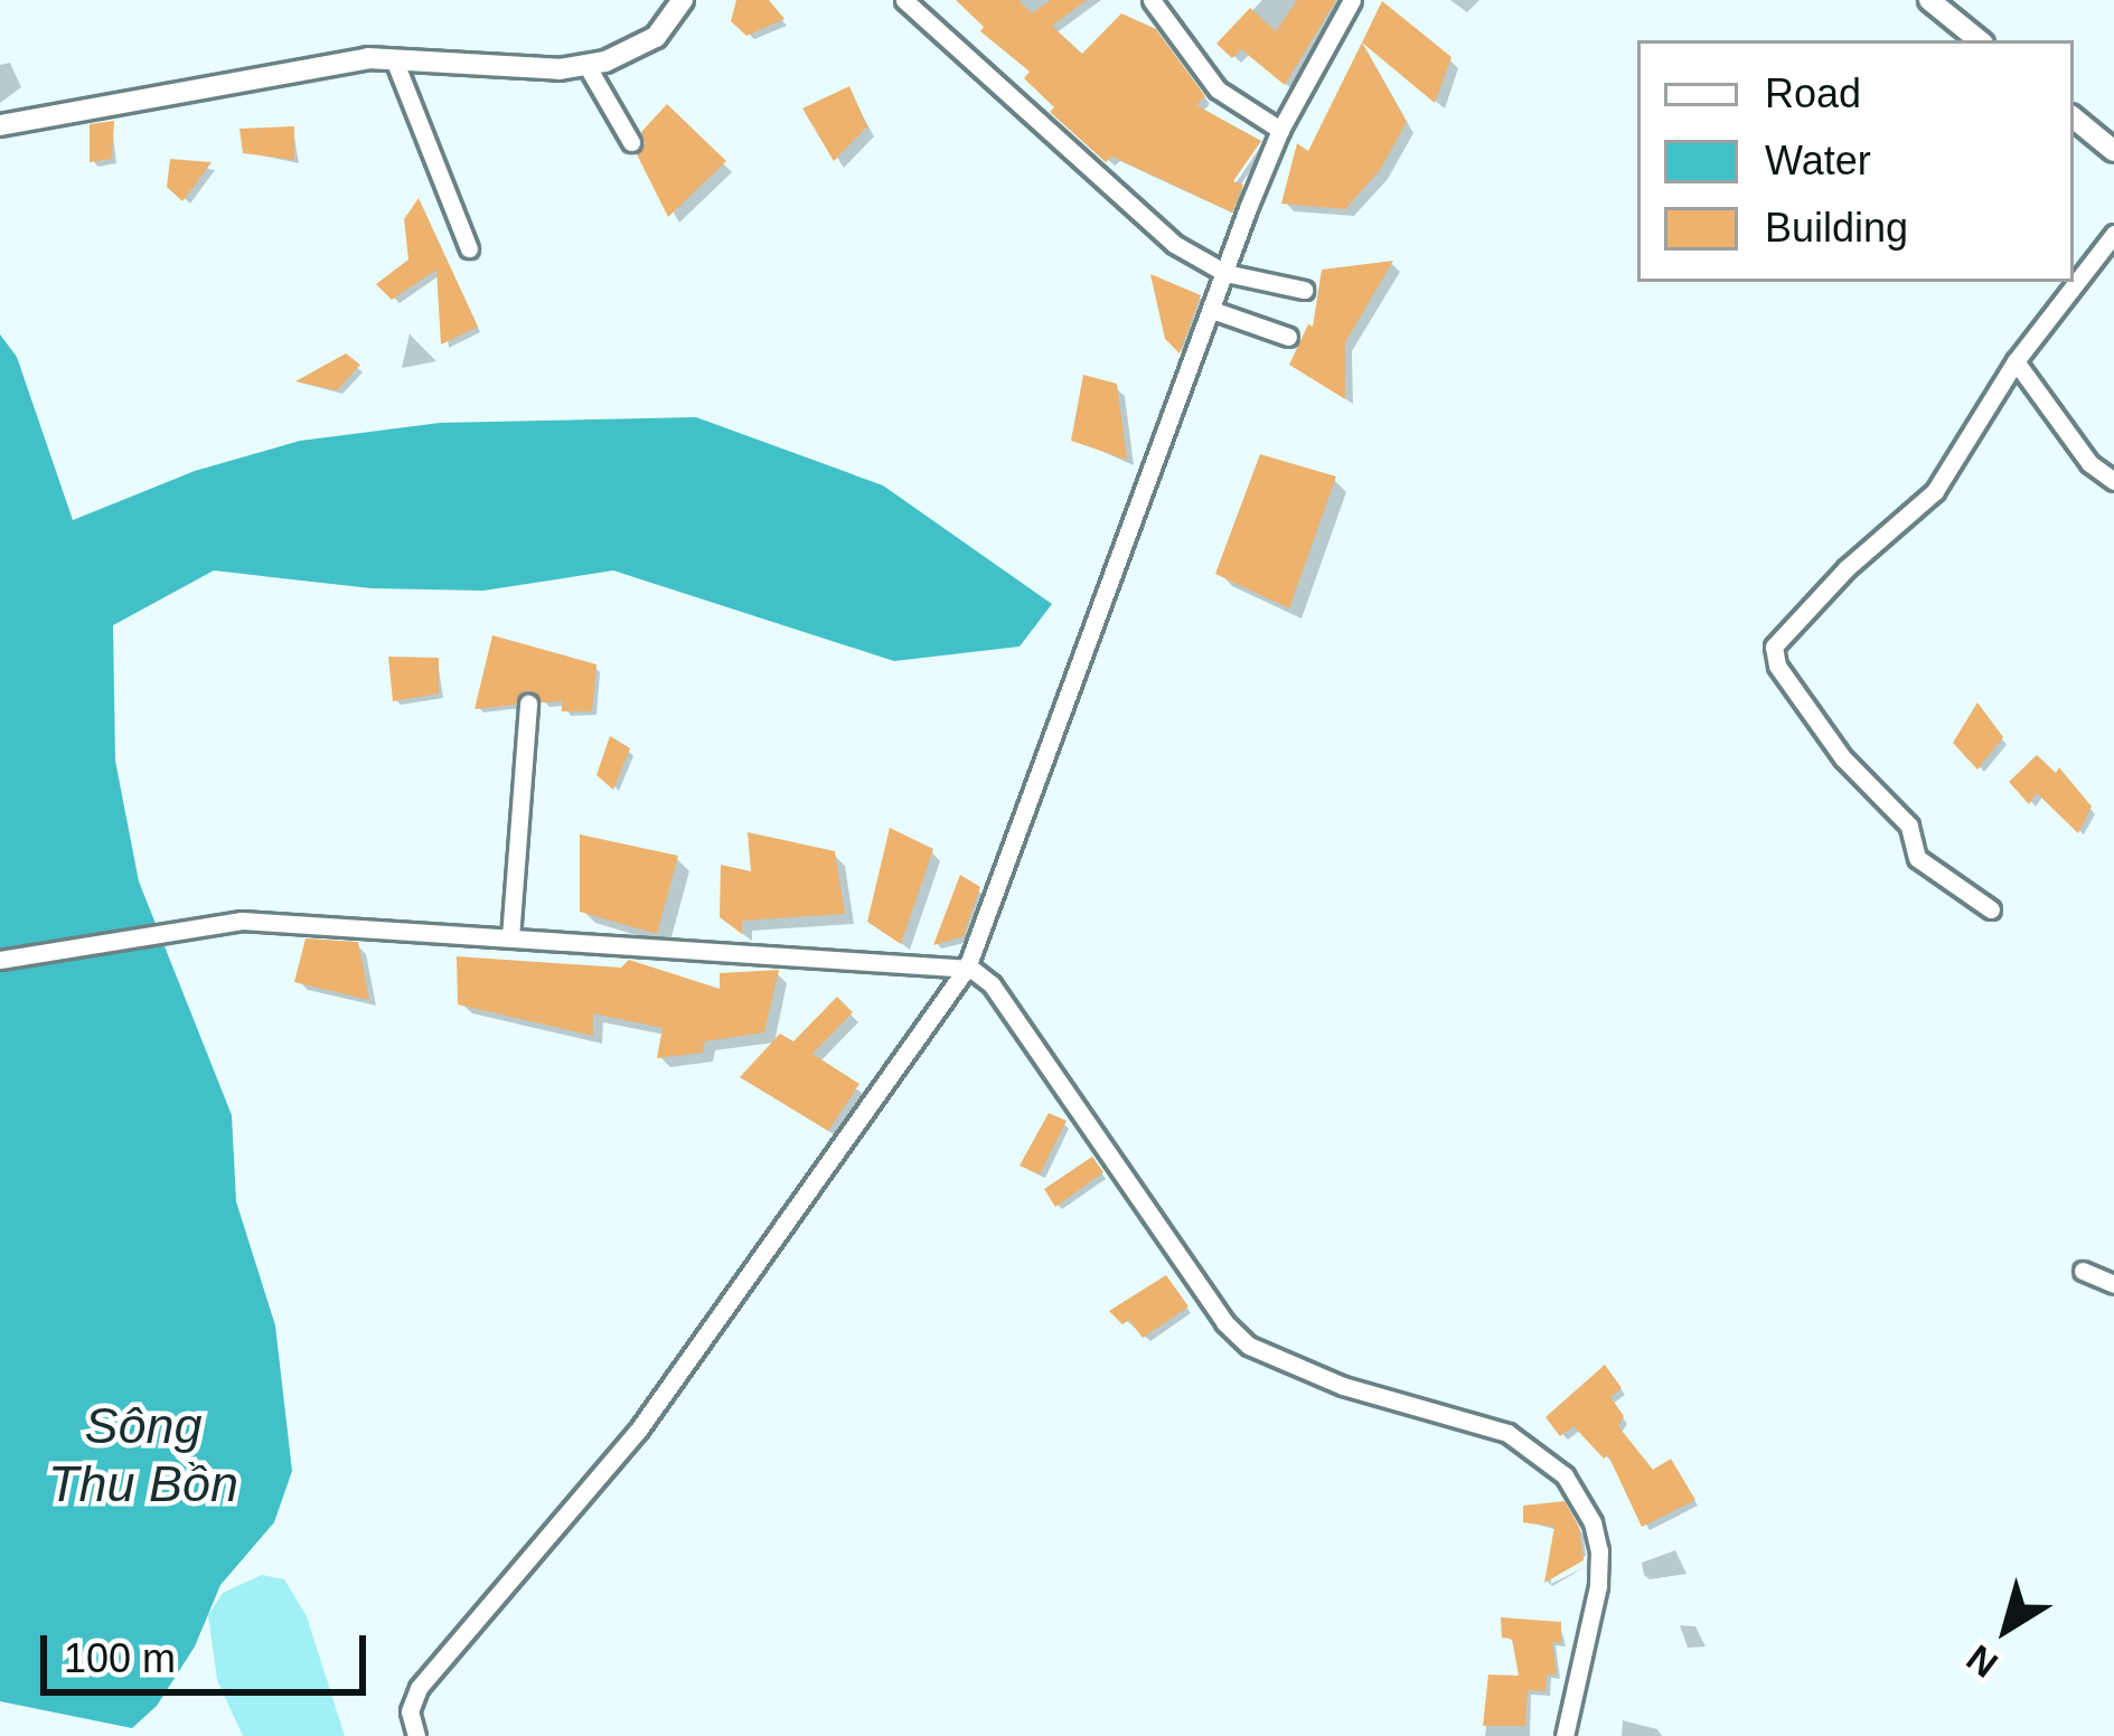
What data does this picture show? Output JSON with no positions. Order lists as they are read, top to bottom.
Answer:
{
  "water": ["Sông Thu Bồn"],
  "legend": ["Road", "Water", "Building"],
  "scale_bar": "100 m",
  "north": "bottom left"
}
